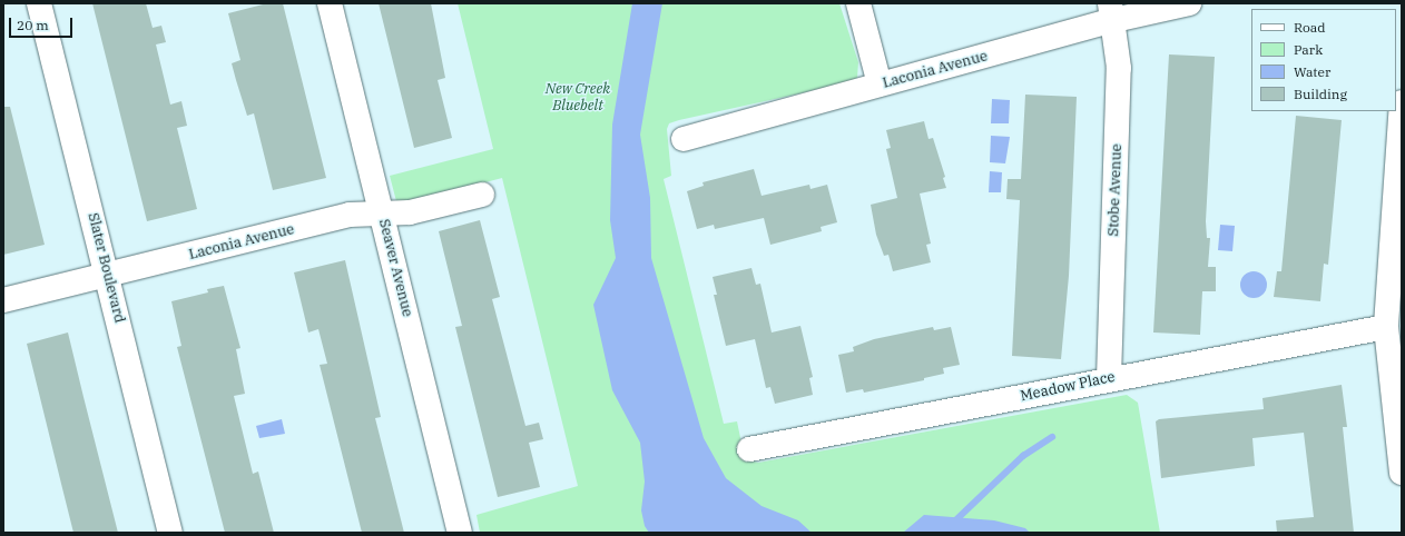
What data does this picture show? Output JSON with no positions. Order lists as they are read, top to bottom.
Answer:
{
  "streets": {
    "street": [
      "Laconia Avenue",
      "Stobe Avenue",
      "Slater Boulevard",
      "Seaver Avenue",
      "Meadow Place"
    ]
  },
  "crossings": [
    ["Laconia Avenue", "Stobe Avenue"],
    ["Laconia Avenue", "Slater Boulevard"],
    ["Laconia Avenue", "Seaver Avenue"],
    ["Stobe Avenue", "Meadow Place"]
  ],
  "parks": ["New Creek Bluebelt"],
  "legend": [
    "Road",
    "Park",
    "Water",
    "Building"
  ],
  "scale_bar": "20 m"
}
